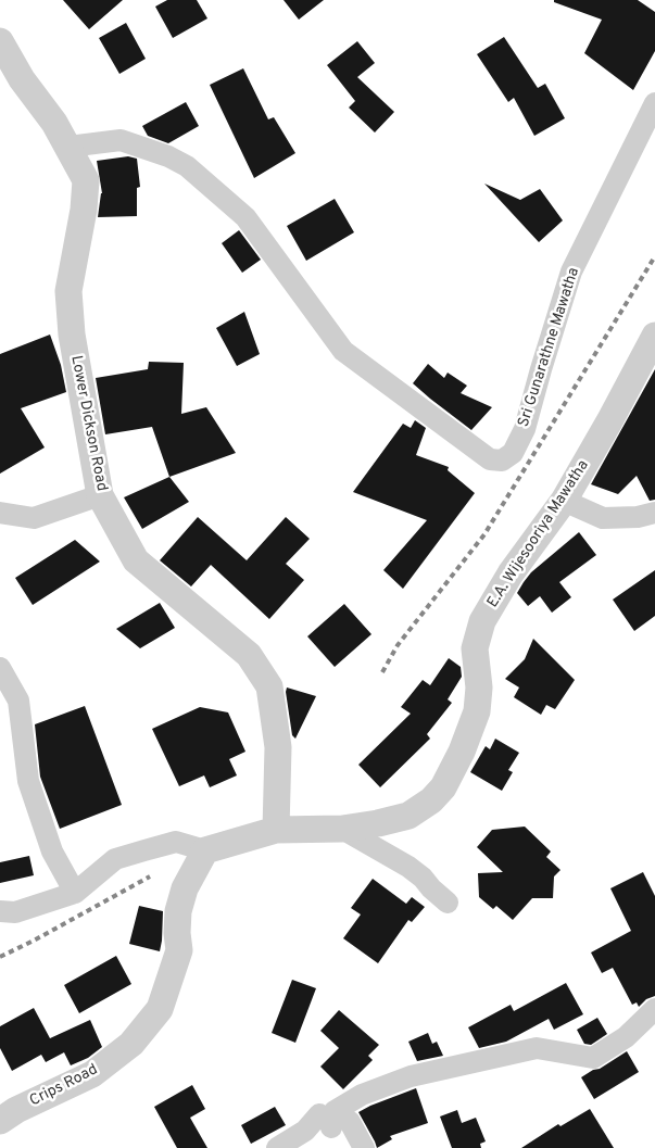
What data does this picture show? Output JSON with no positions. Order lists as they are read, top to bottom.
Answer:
{
  "streets": {
    "street": [
      "Sri Gunarathne Mawatha",
      "Lower Dickson Road",
      "E.A. Wijesooriya Mawatha",
      "Crips Road"
    ]
  },
  "crossings": [
    ["Sri Gunarathne Mawatha", "Lower Dickson Road"],
    ["Lower Dickson Road", "E.A. Wijesooriya Mawatha"]
  ]
}
